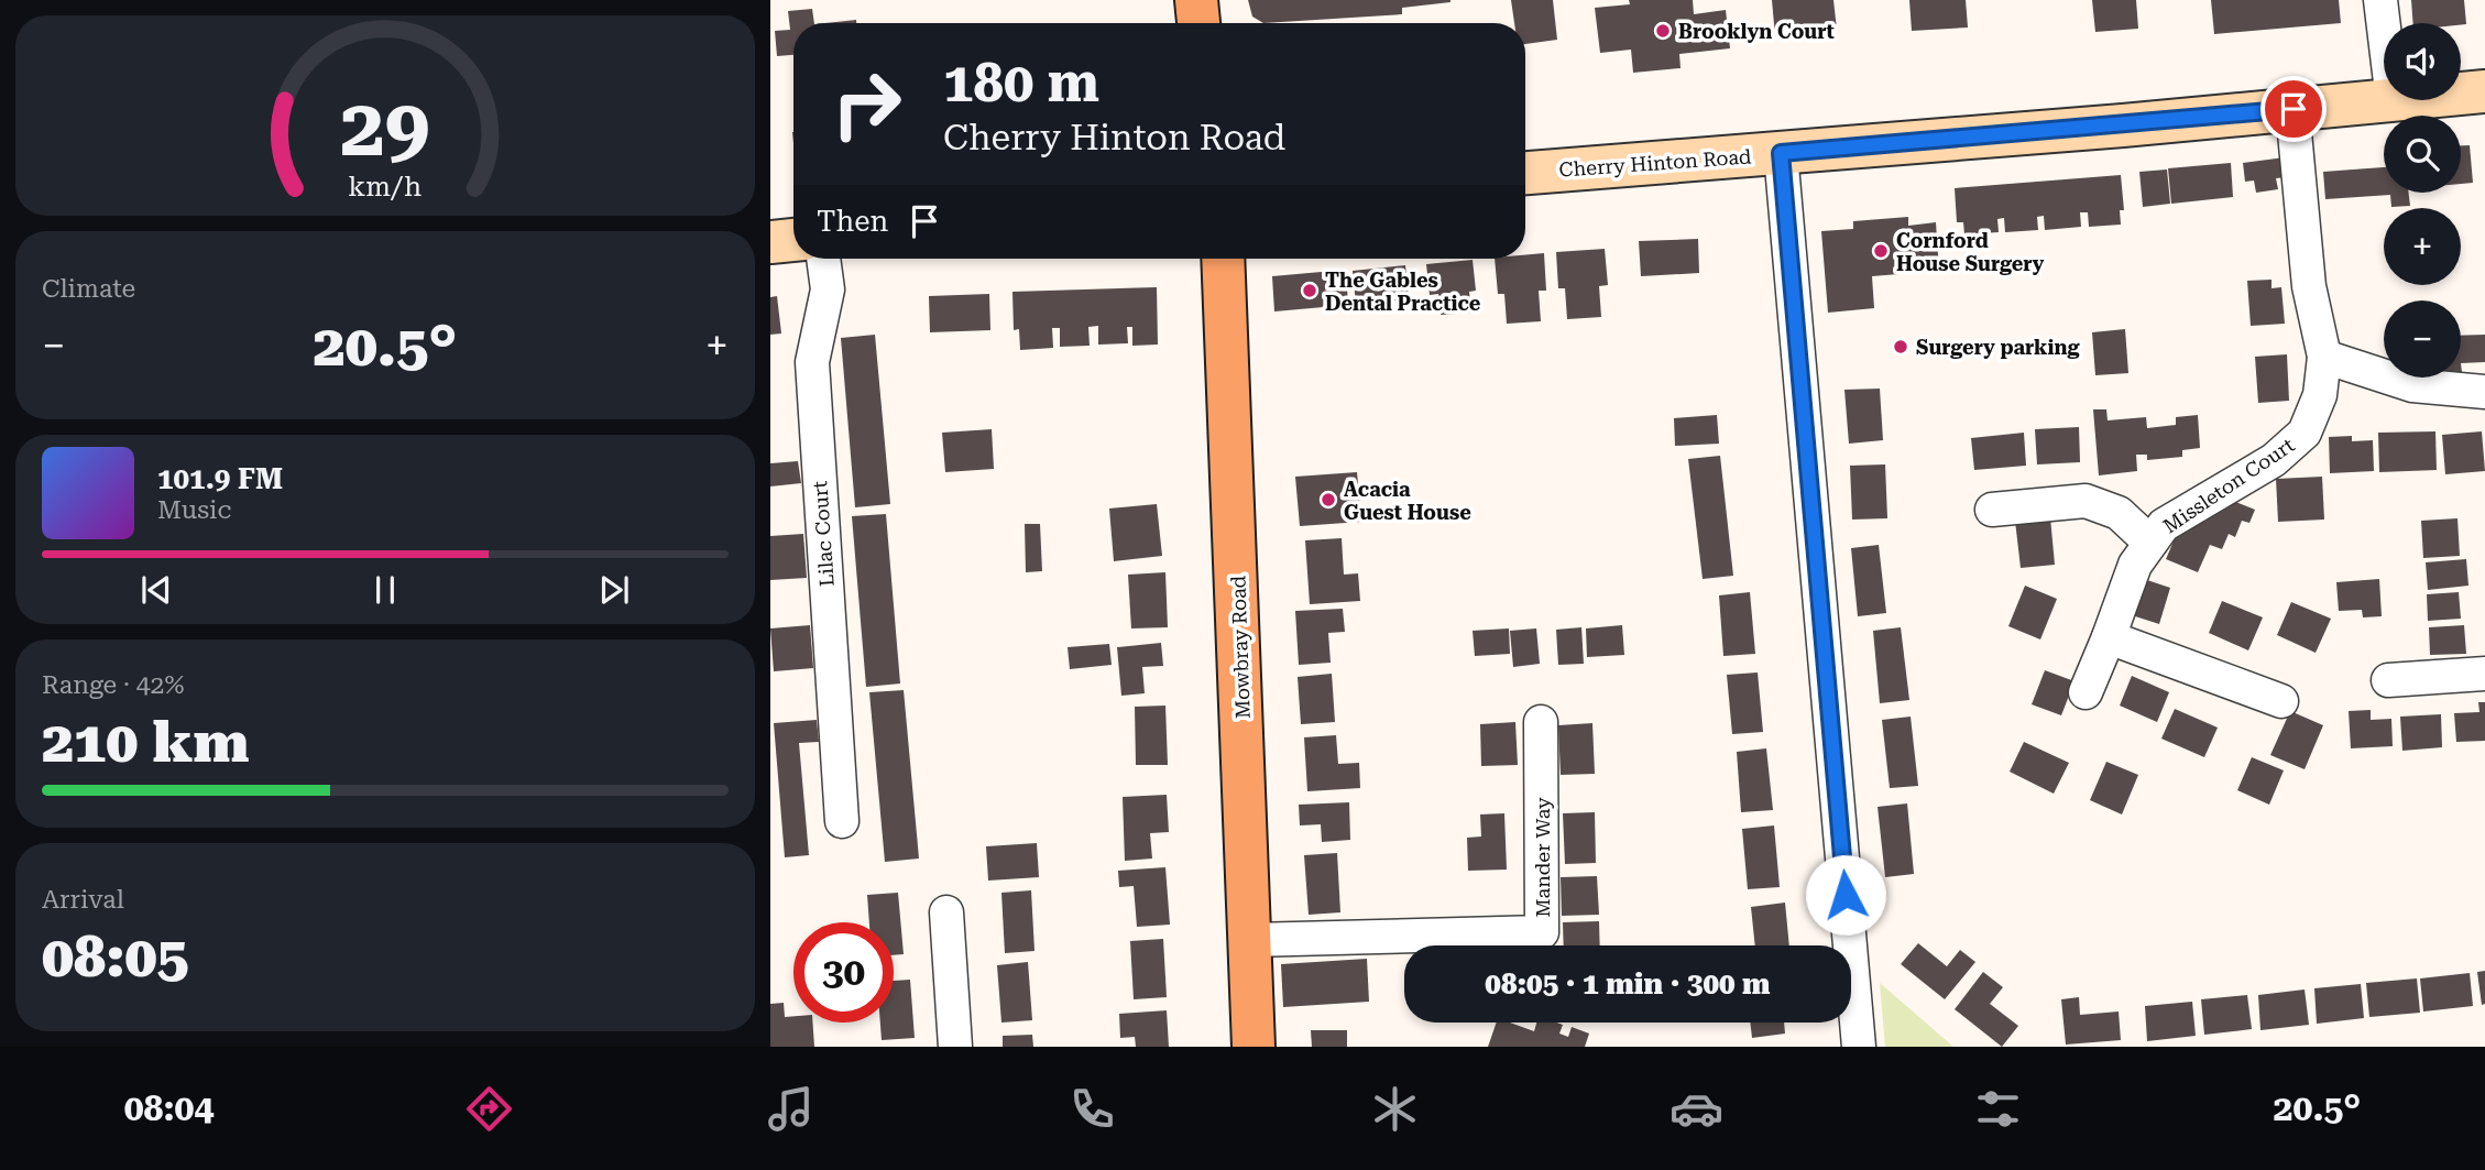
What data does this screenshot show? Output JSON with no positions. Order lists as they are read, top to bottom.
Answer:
{
  "streets": {
    "main road": ["Mowbray Road"],
    "street": [
      "Cherry Hinton Road",
      "Missleton Court",
      "Lilac Court",
      "Mander Way"
    ]
  },
  "crossings": [
    ["Cherry Hinton Road", "Missleton Court"],
    ["Mowbray Road", "Mander Way"]
  ],
  "places": [
    "Brooklyn Court",
    "Cornford House Surgery",
    "The Gables Dental Practice",
    "Surgery parking",
    "Acacia Guest House"
  ],
  "page": {
    "map_buttons": ["+", "−"],
    "turn": ["180 m", "Cherry Hinton Road"],
    "then": "Then",
    "tile": [
      "Climate",
      ["Range · 42%", "210 km"],
      ["Arrival", "08:05"]
    ],
    "heat": ["−", "20.5°", "+"],
    "song": ["101.9 FM", "Music"],
    "limit": "30",
    "trip": "08:05 · 1 min · 300 m",
    "tabs": ["08:04", "20.5°"],
    "gauge": ["29", "km/h"]
  }
}
